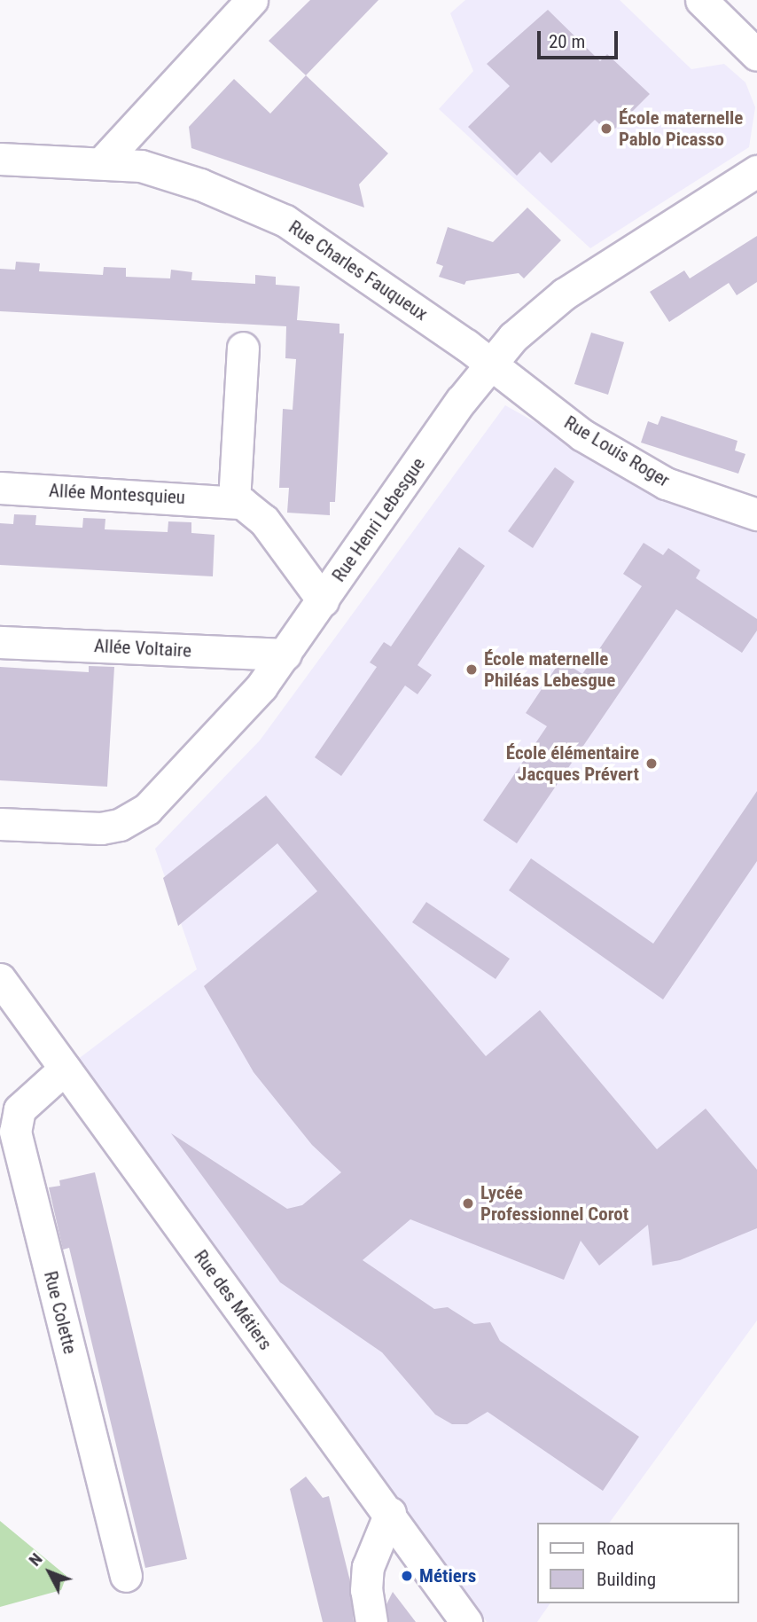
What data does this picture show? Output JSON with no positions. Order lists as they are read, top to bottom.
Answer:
{
  "streets": {
    "street": [
      "Rue Charles Fauqueux",
      "Rue Louis Roger",
      "Allée Montesquieu",
      "Rue Henri Lebesgue",
      "Allée Voltaire",
      "Rue des Métiers",
      "Rue Colette"
    ]
  },
  "crossings": [
    ["Rue Charles Fauqueux", "Rue Louis Roger"],
    ["Rue Charles Fauqueux", "Rue Henri Lebesgue"],
    ["Rue Louis Roger", "Rue Henri Lebesgue"],
    ["Allée Montesquieu", "Rue Henri Lebesgue"],
    ["Rue Henri Lebesgue", "Allée Voltaire"],
    ["Rue des Métiers", "Rue Colette"]
  ],
  "places": [
    "École maternelle Pablo Picasso",
    "École maternelle Philéas Lebesgue",
    "École élémentaire Jacques Prévert",
    "Lycée Professionnel Corot",
    "Métiers"
  ],
  "legend": ["Road", "Building"],
  "scale_bar": "20 m",
  "north": "top left"
}
